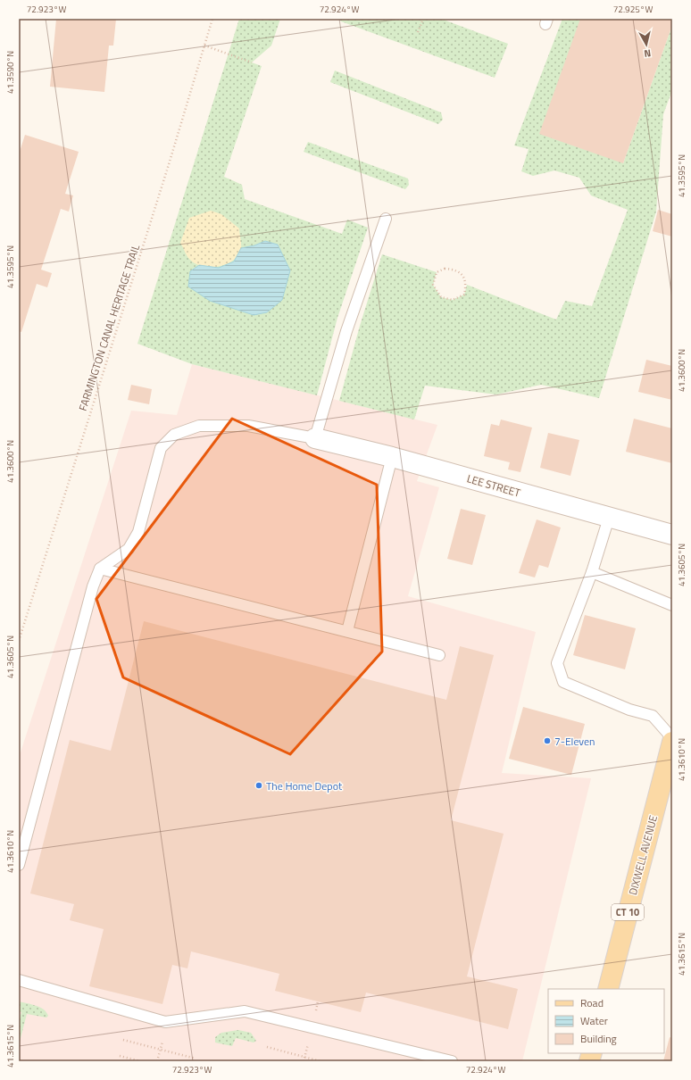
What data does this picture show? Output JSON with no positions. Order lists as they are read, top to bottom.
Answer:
{
  "streets": {
    "main road": ["DIXWELL AVENUE", "CT 10"],
    "street": ["LEE STREET"],
    "path": ["FARMINGTON CANAL HERITAGE TRAIL"]
  },
  "places": ["7-Eleven", "The Home Depot"],
  "legend": ["Road", "Water", "Building"],
  "north": "bottom",
  "coordinates": [
    "72.923°W",
    "72.924°W",
    "72.925°W",
    "41.3590°N",
    "41.3595°N",
    "41.3600°N",
    "41.3605°N",
    "41.3610°N",
    "41.3615°N"
  ]
}
